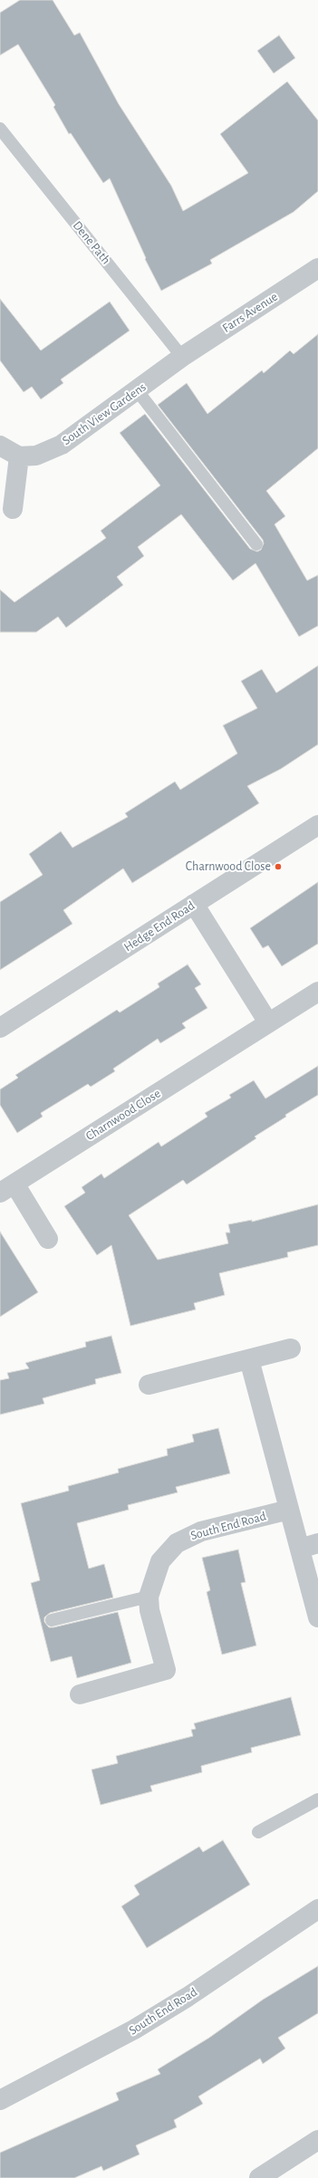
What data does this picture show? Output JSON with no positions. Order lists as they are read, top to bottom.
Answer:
{
  "streets": {
    "street": [
      "Farrs Avenue",
      "South View Gardens",
      "Hedge End Road",
      "Charnwood Close",
      "South End Road"
    ],
    "lane": ["Dene Path"]
  },
  "crossings": [
    ["Dene Path", "Farrs Avenue"],
    ["Dene Path", "South View Gardens"],
    ["Farrs Avenue", "South View Gardens"]
  ],
  "places": ["Charnwood Close"]
}
